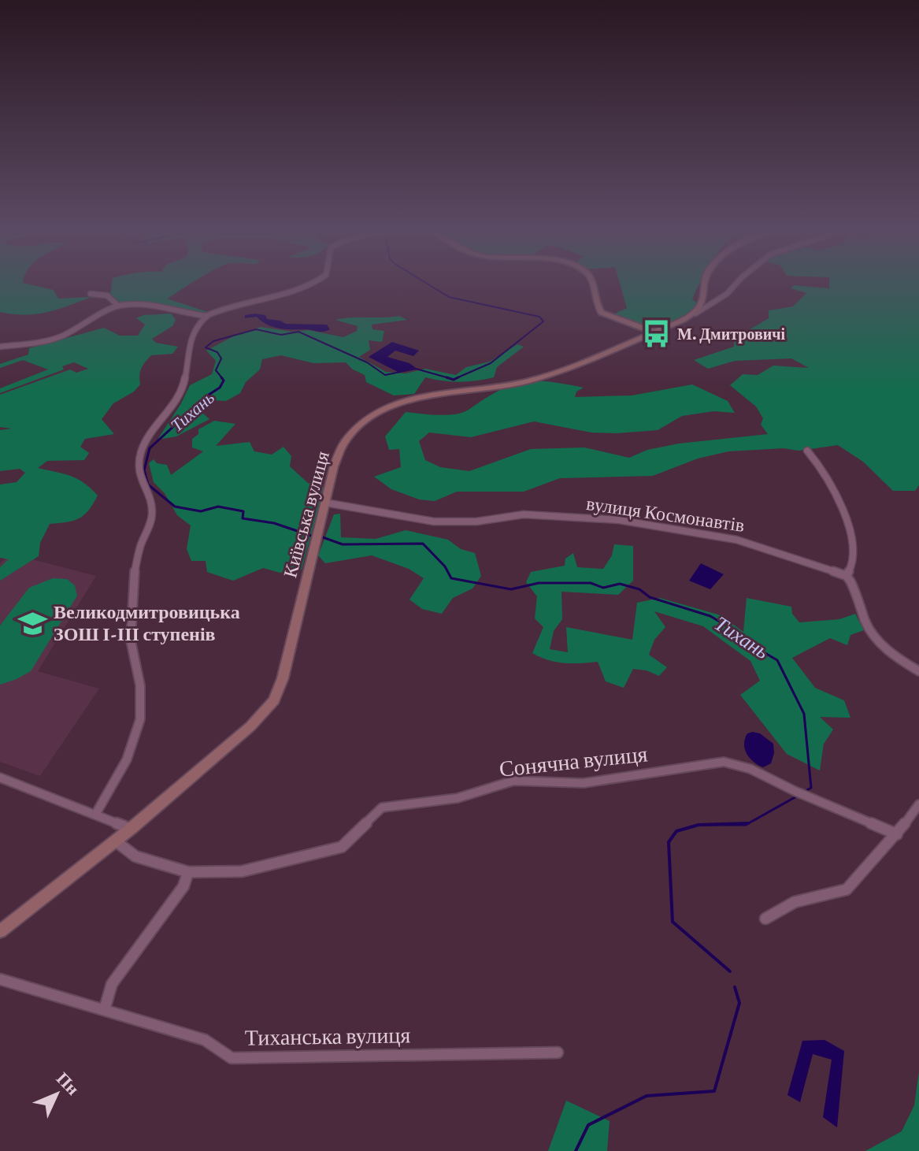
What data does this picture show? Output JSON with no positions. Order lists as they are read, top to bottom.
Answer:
{
  "streets": {
    "main road": ["Київська вулиця"],
    "street": ["вулиця Космонавтів", "Сонячна вулиця", "Тиханська вулиця"]
  },
  "crossings": [
    ["Київська вулиця", "вулиця Космонавтів"],
    ["Київська вулиця", "Сонячна вулиця"]
  ],
  "water": ["Тихань"],
  "places": {
    "bus stop": ["М. Дмитровичі"],
    "school or university": ["Великодмитровицька ЗОШ І-ІІІ ступенів"]
  },
  "north": "top right"
}
